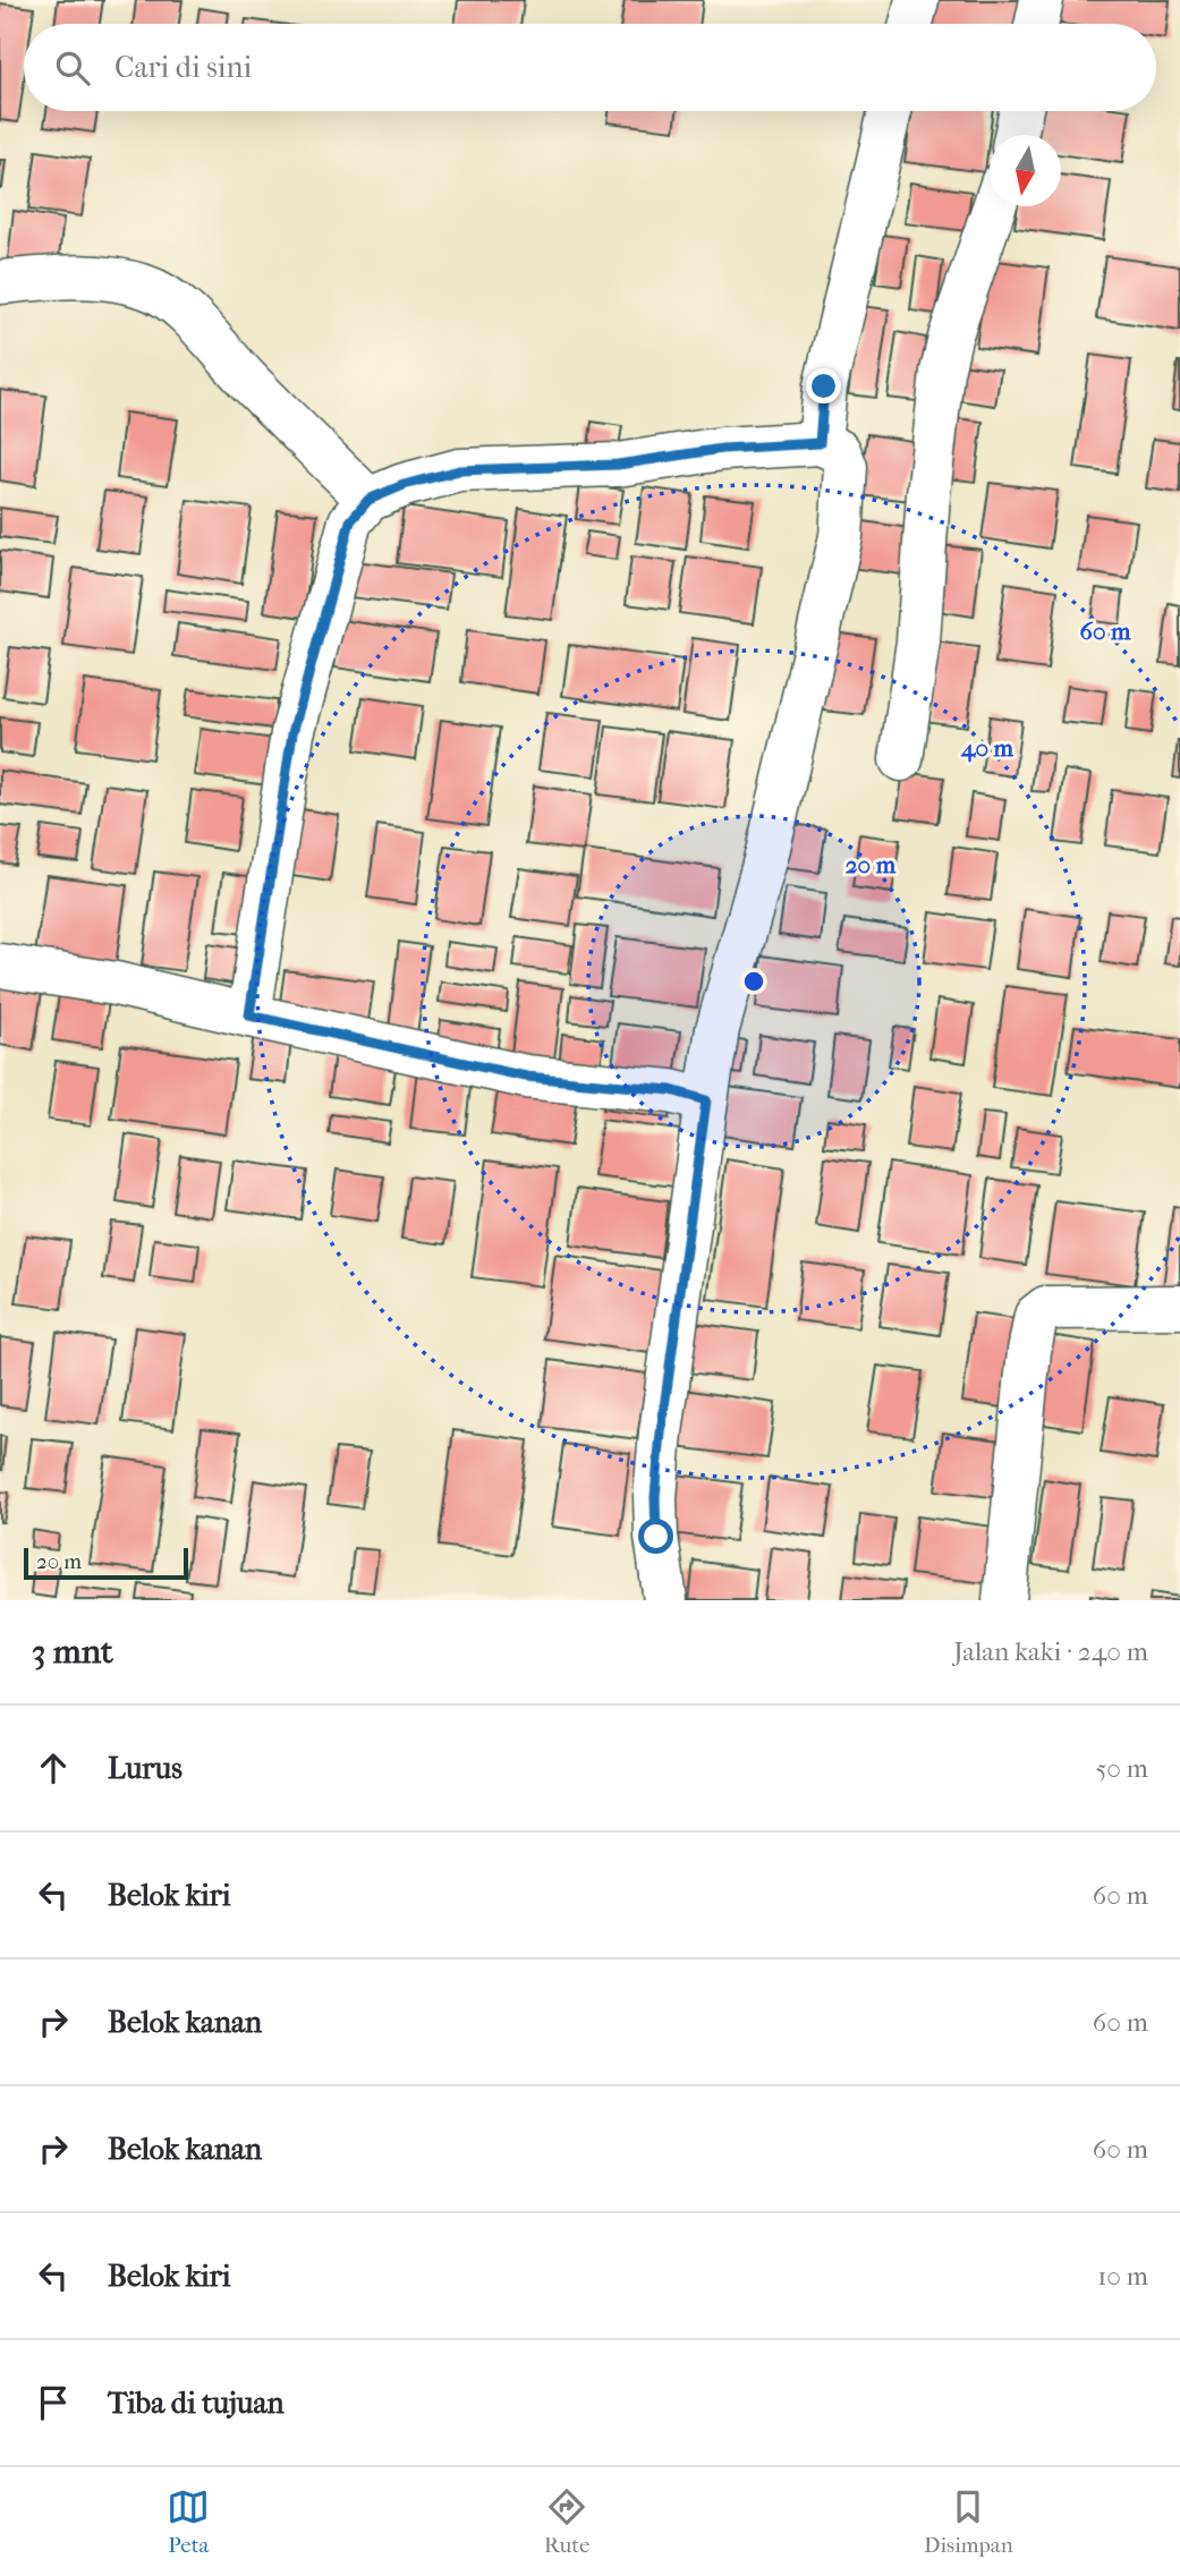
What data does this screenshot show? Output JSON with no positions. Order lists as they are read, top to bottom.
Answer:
{
  "scale_bar": "20 m",
  "north": "bottom",
  "page": {
    "search": "Cari di sini",
    "scale": "20 m",
    "heading": ["3 mnt", "Jalan kaki · 240 m"],
    "list": [
      ["Lurus", "50 m"],
      ["Belok kiri", "60 m"],
      ["Belok kanan", "60 m"],
      ["Belok kanan", "60 m"],
      ["Belok kiri", "10 m"],
      "Tiba di tujuan"
    ],
    "nav": ["Peta", "Rute", "Disimpan"]
  },
  "rings": ["60 m", "40 m", "20 m"]
}
